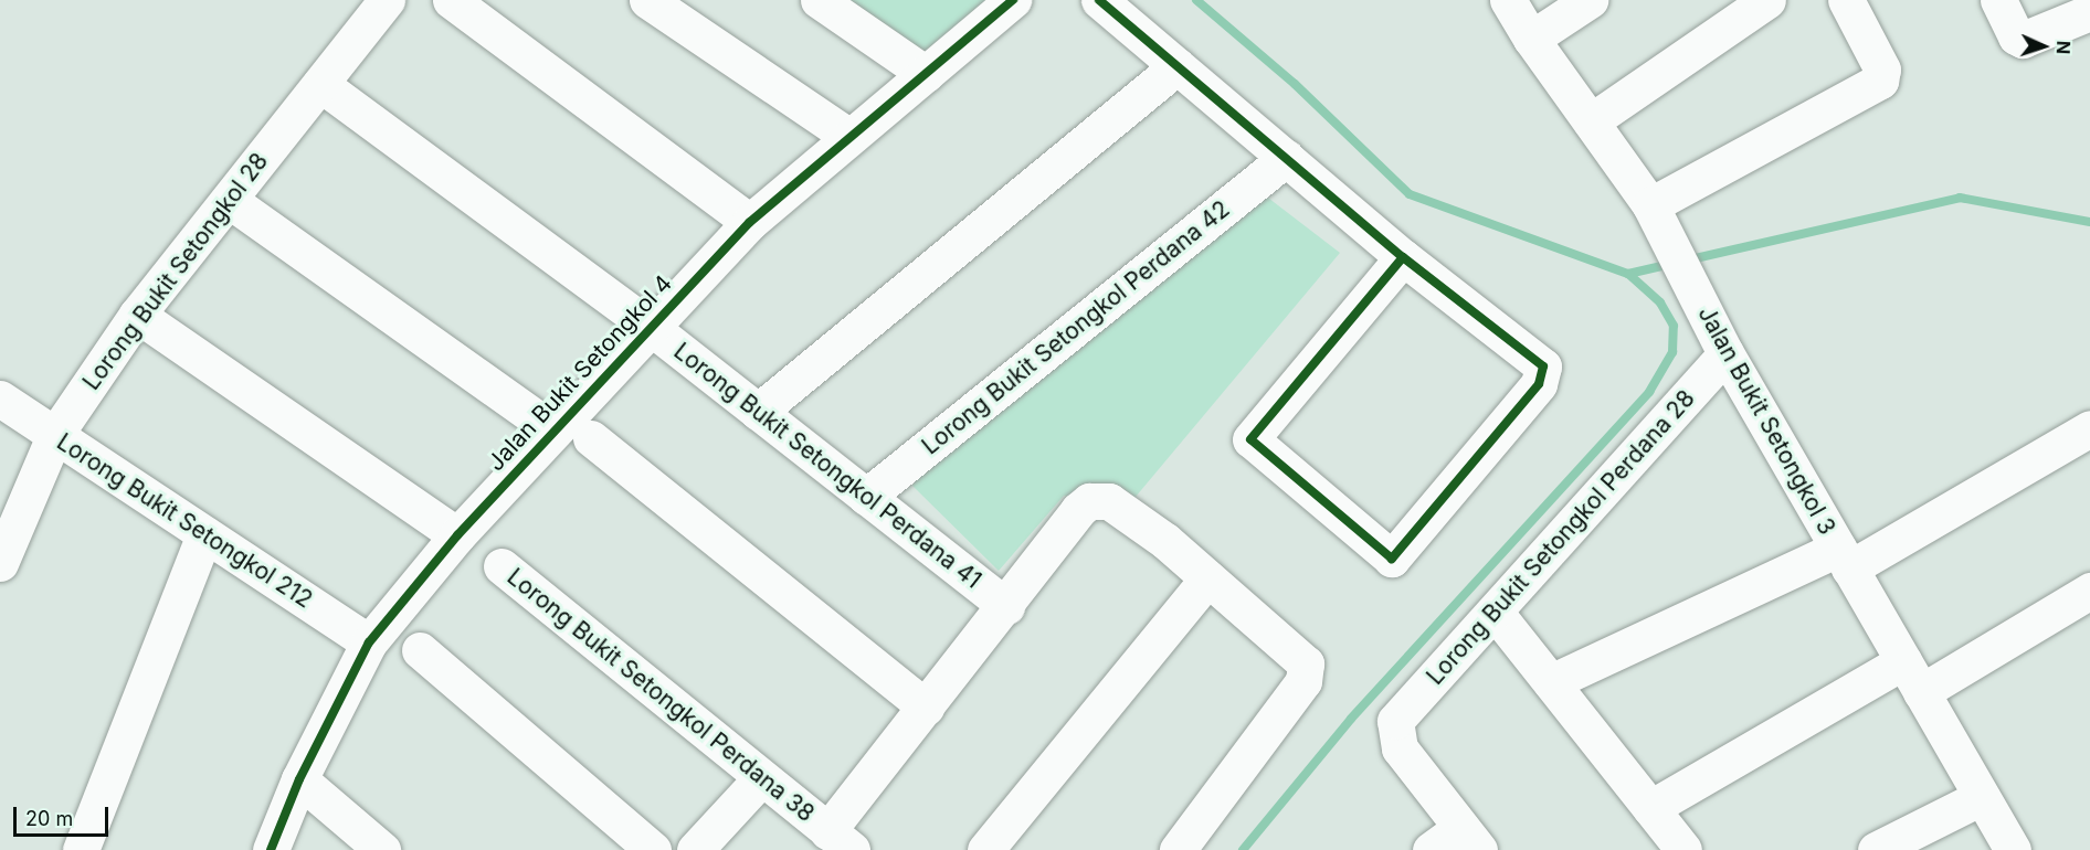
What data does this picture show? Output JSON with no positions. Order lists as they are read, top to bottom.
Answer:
{
  "streets": {
    "street": [
      "Lorong Bukit Setongkol 28",
      "Lorong Bukit Setongkol Perdana 42",
      "Jalan Bukit Setongkol 4",
      "Jalan Bukit Setongkol 3",
      "Lorong Bukit Setongkol Perdana 41",
      "Lorong Bukit Setongkol 212",
      "Lorong Bukit Setongkol Perdana 28",
      "Lorong Bukit Setongkol Perdana 38"
    ]
  },
  "crossings": [
    ["Lorong Bukit Setongkol 28", "Lorong Bukit Setongkol Perdana 41"],
    ["Lorong Bukit Setongkol 28", "Lorong Bukit Setongkol 212"],
    ["Lorong Bukit Setongkol Perdana 42", "Lorong Bukit Setongkol Perdana 41"],
    ["Jalan Bukit Setongkol 4", "Lorong Bukit Setongkol Perdana 41"],
    ["Jalan Bukit Setongkol 4", "Lorong Bukit Setongkol 212"],
    ["Jalan Bukit Setongkol 3", "Lorong Bukit Setongkol Perdana 28"]
  ],
  "scale_bar": "20 m",
  "north": "right"
}
